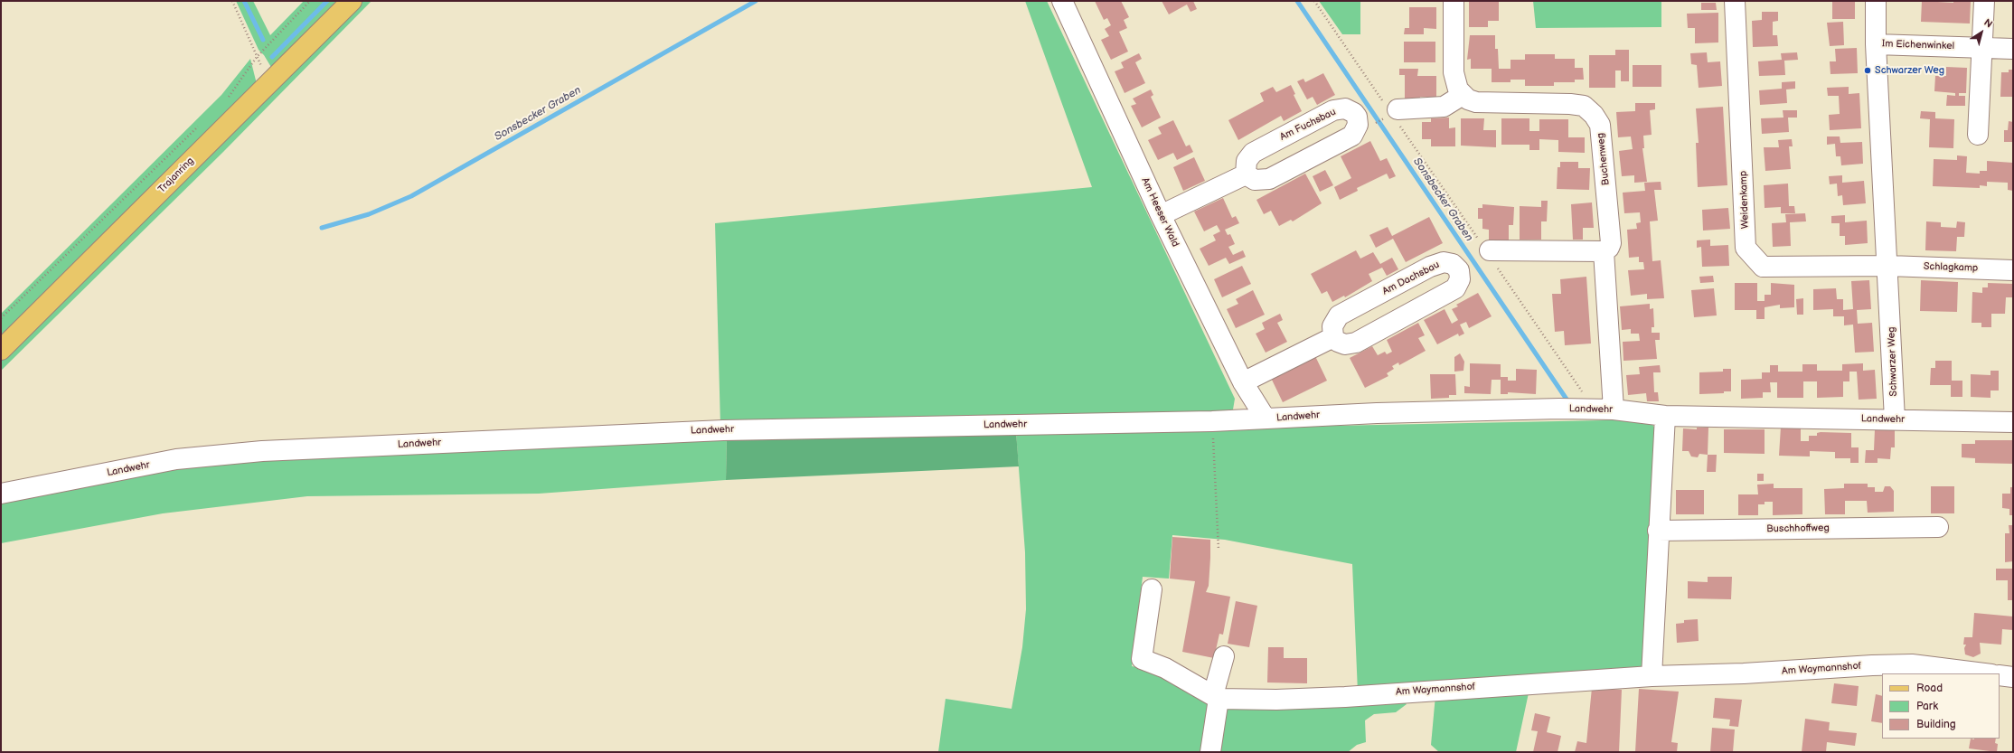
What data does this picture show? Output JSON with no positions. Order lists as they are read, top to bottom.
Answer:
{
  "streets": {
    "main road": ["Trajanring"],
    "street": [
      "Im Eichenwinkel",
      "Am Fuchsbau",
      "Buchenweg",
      "Weidenkamp",
      "Am Heeser Wald",
      "Schlagkamp",
      "Am Dachsbau",
      "Schwarzer Weg",
      "Landwehr",
      "Buschhoffweg",
      "Am Waymannshof"
    ]
  },
  "crossings": [
    ["Im Eichenwinkel", "Schwarzer Weg"],
    ["Buchenweg", "Landwehr"],
    ["Weidenkamp", "Schlagkamp"],
    ["Weidenkamp", "Schwarzer Weg"],
    ["Am Heeser Wald", "Landwehr"],
    ["Schlagkamp", "Schwarzer Weg"],
    ["Schwarzer Weg", "Landwehr"]
  ],
  "water": ["Sonsbecker Graben"],
  "places": ["Schwarzer Weg"],
  "legend": ["Road", "Park", "Building"],
  "north": "top right"
}
